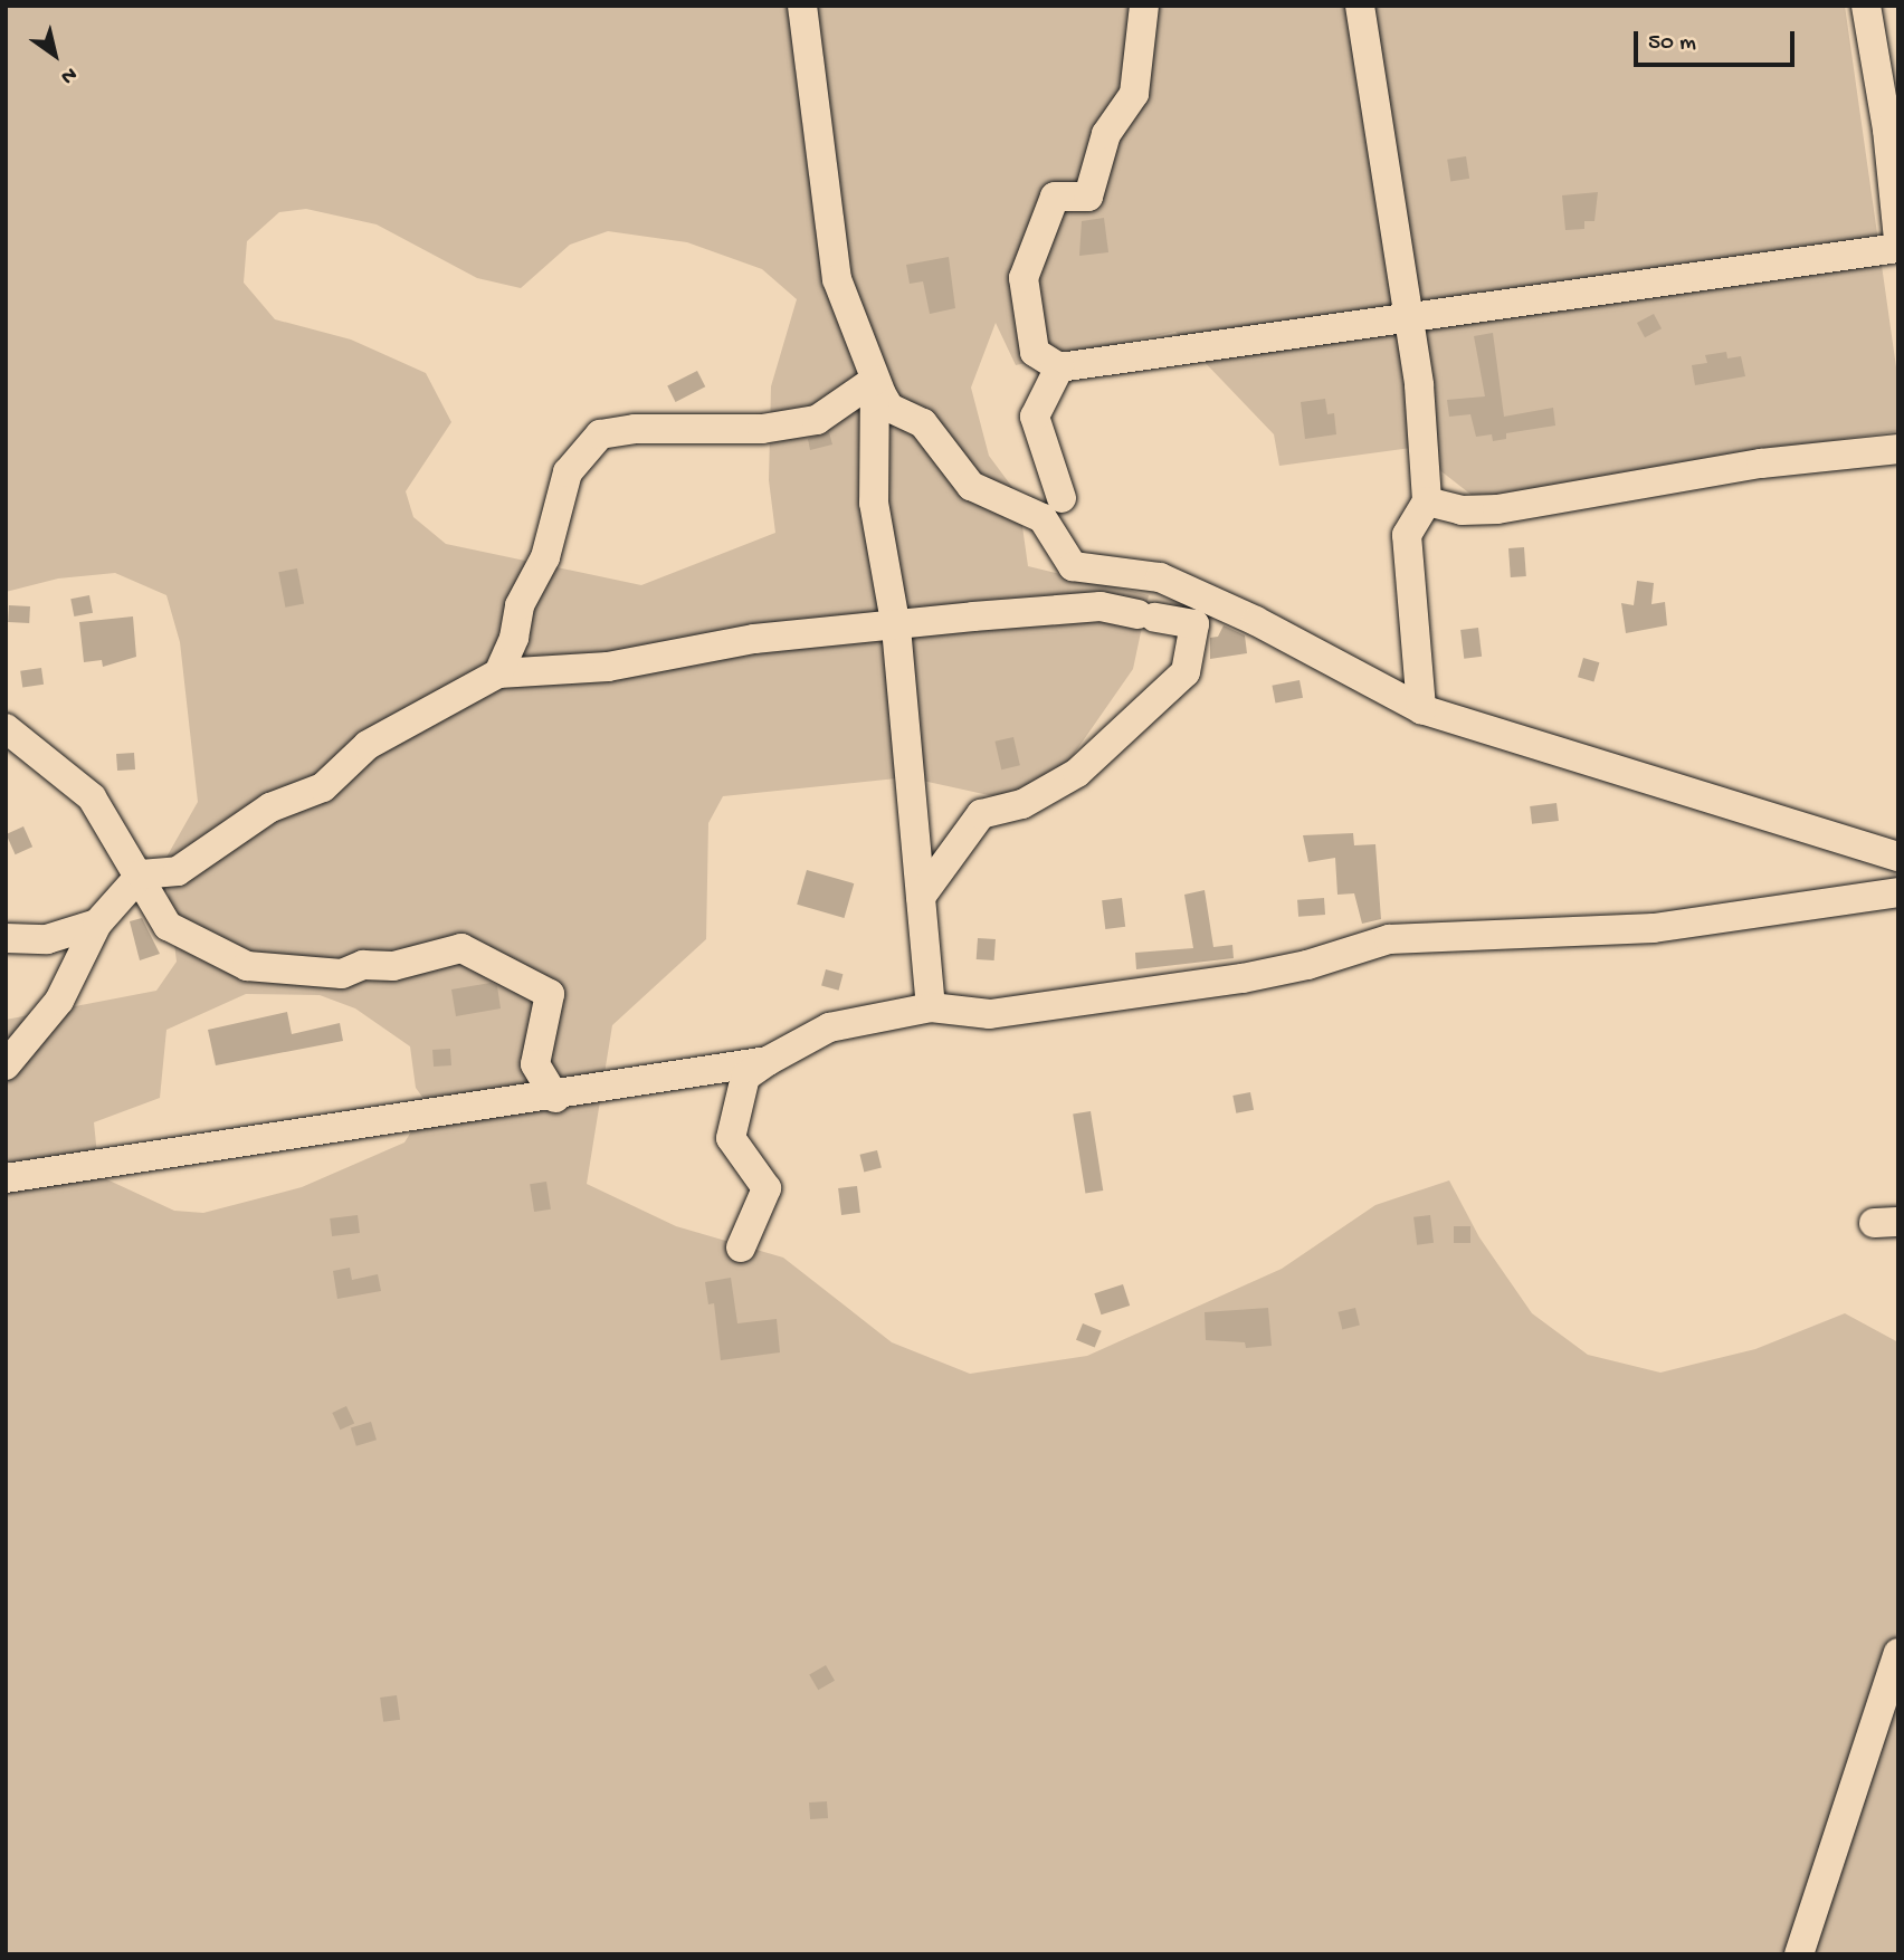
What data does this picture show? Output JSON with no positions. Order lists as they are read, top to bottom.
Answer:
{
  "scale_bar": "50 m",
  "north": "bottom right"
}
